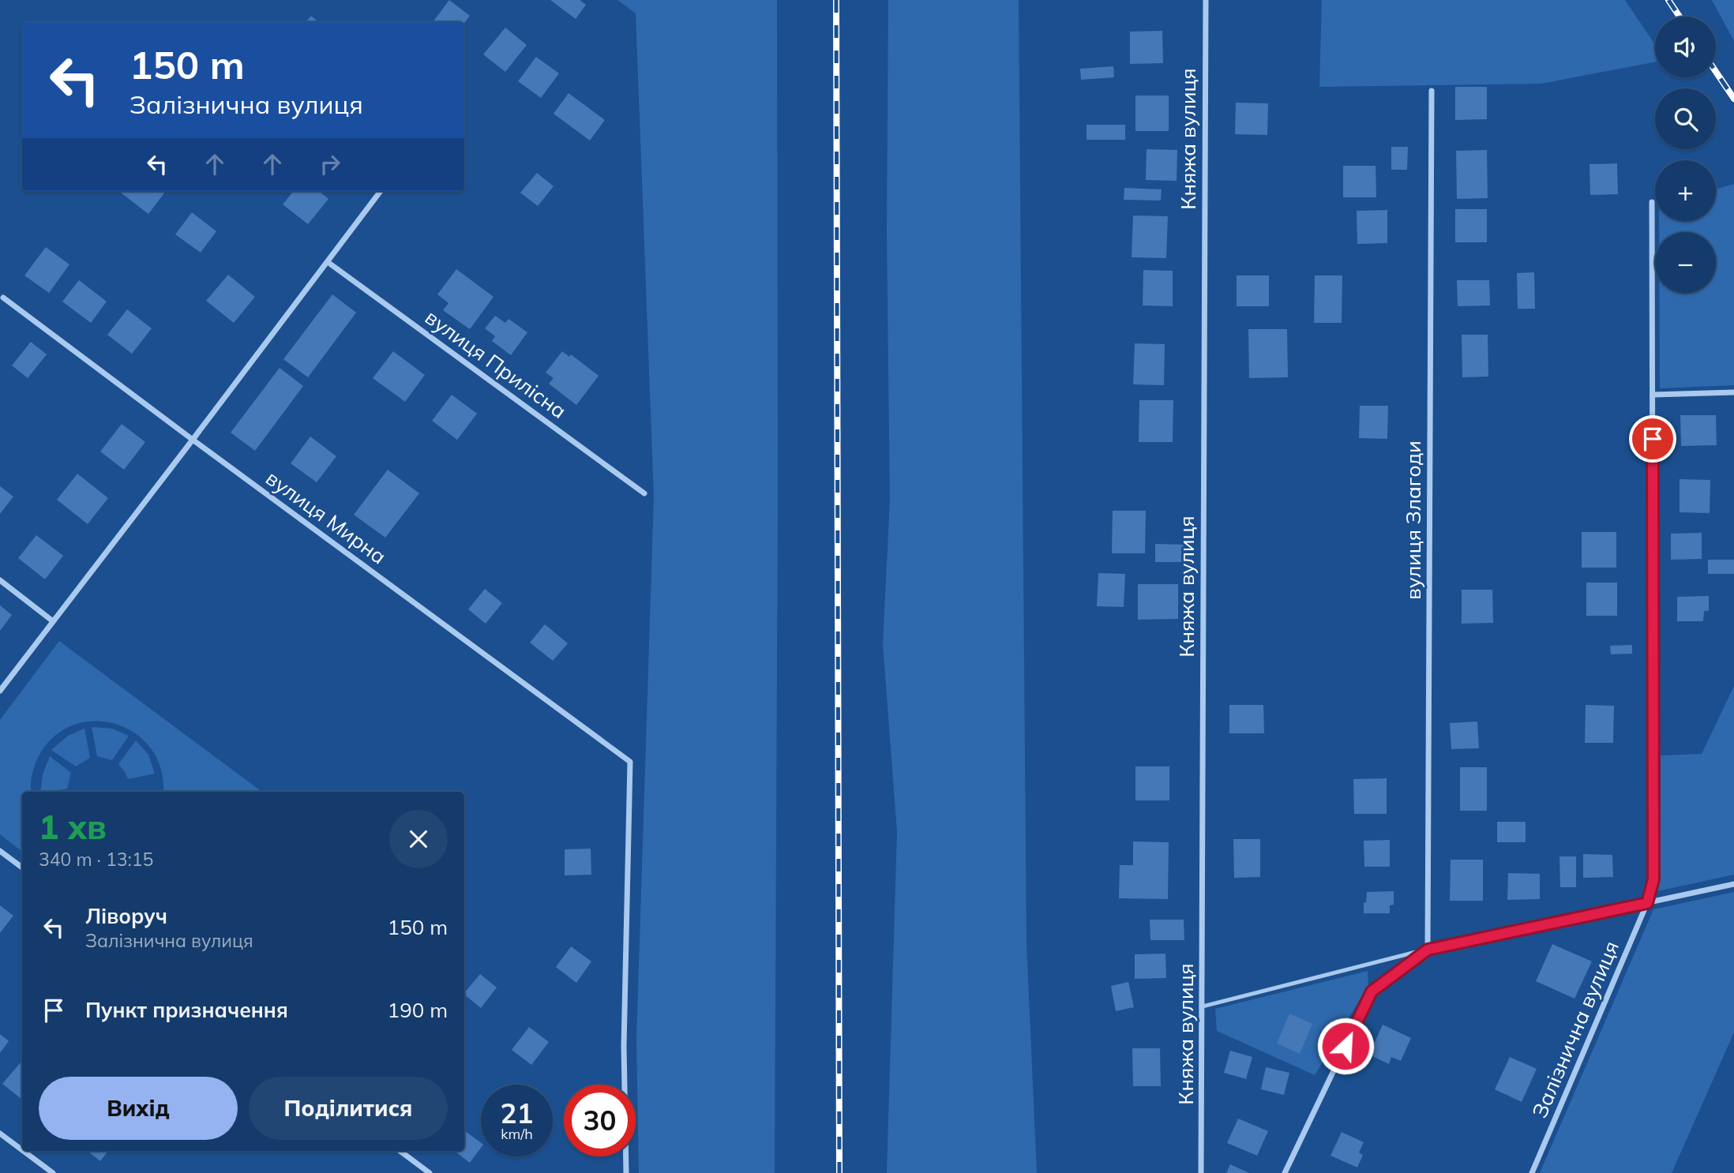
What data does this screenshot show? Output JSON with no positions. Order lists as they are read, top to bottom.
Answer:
{
  "streets": {
    "street": [
      "Княжа вулиця",
      "вулиця Прилісна",
      "вулиця Мирна",
      "вулиця Злагоди",
      "Залізнична вулиця"
    ]
  },
  "page": {
    "map_buttons": ["+", "−"],
    "turn": ["150 m", "Залізнична вулиця"],
    "heading": ["1 хв", "340 m · 13:15"],
    "list": [
      {
        "name": "Ліворуч",
        "note": "Залізнична вулиця",
        "value": "150 m"
      },
      {
        "name": "Пункт призначення",
        "value": "190 m"
      }
    ],
    "buttons": ["Вихід", "Поділитися"],
    "speed": "21 km/h",
    "limit": "30"
  }
}
